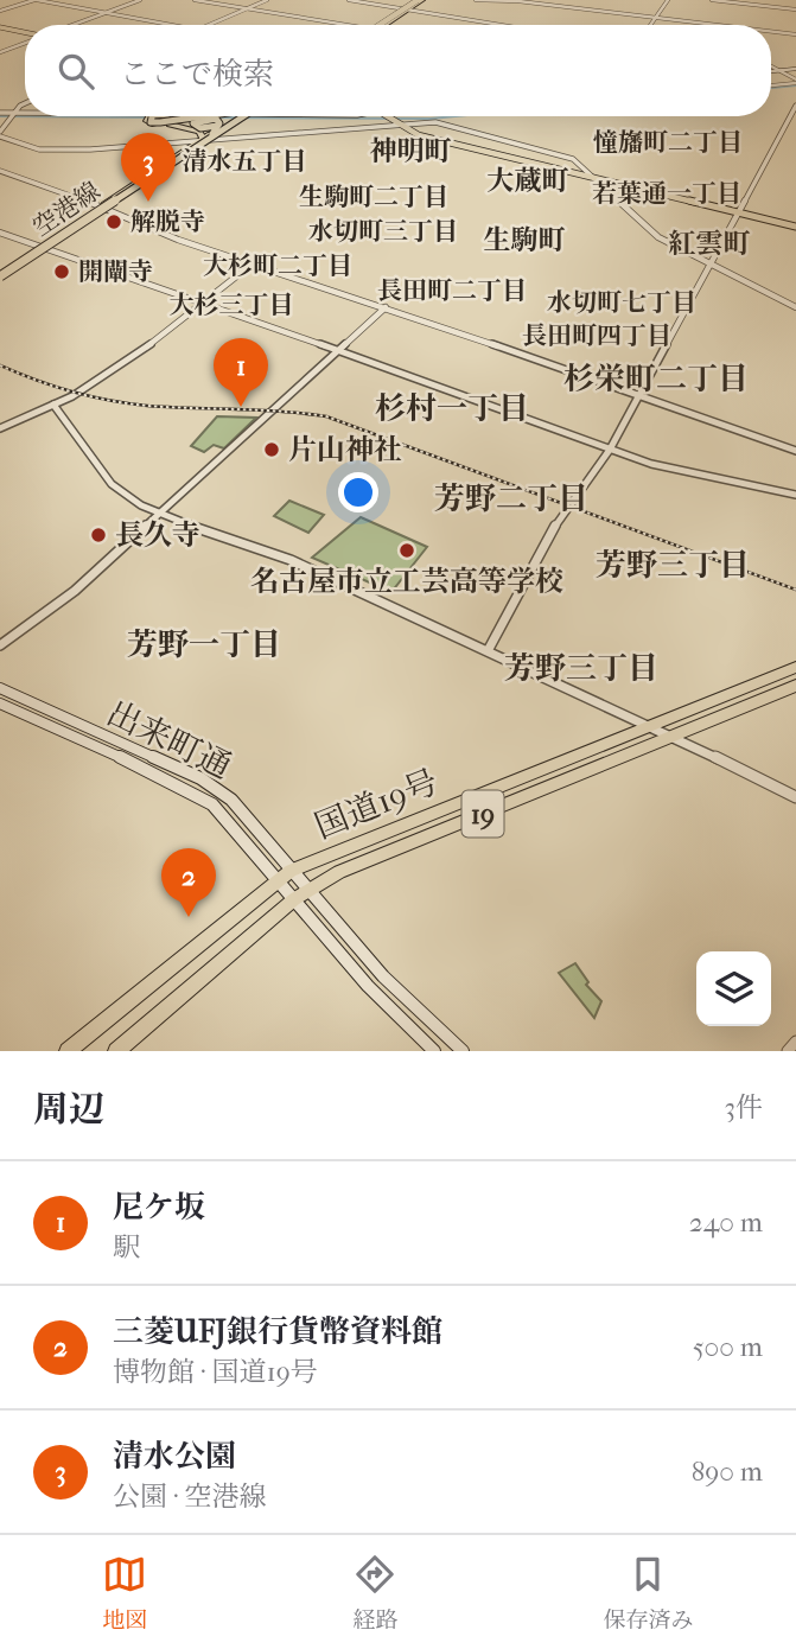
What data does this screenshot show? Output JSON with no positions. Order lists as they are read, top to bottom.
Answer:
{
  "streets": {
    "highway": ["空港線", "国道19号", "19"],
    "main road": ["出来町通"]
  },
  "crossings": [
    ["出来町通", "国道19号"]
  ],
  "districts": [
    "憧旛町二丁目",
    "神明町",
    "清水五丁目",
    "大蔵町",
    "若葉通一丁目",
    "生駒町二丁目",
    "水切町三丁目",
    "生駒町",
    "紅雲町",
    "大杉町二丁目",
    "長田町二丁目",
    "水切町七丁目",
    "大杉三丁目",
    "長田町四丁目",
    "杉栄町二丁目",
    "杉村一丁目",
    "芳野二丁目",
    "芳野三丁目",
    "芳野一丁目",
    "芳野三丁目"
  ],
  "places": [
    "解脱寺",
    "開闡寺",
    "片山神社",
    "長久寺",
    "名古屋市立工芸高等学校"
  ],
  "page": {
    "search": "ここで検索",
    "pins": ["3", "1", "2"],
    "heading": ["周辺", "3件"],
    "list": [
      {
        "mark": "1",
        "name": "尼ケ坂",
        "note": "駅",
        "value": "240 m"
      },
      {
        "mark": "2",
        "name": "三菱UFJ銀行貨幣資料館",
        "note": "博物館 · 国道19号",
        "value": "500 m"
      },
      {
        "mark": "3",
        "name": "清水公園",
        "note": "公園 · 空港線",
        "value": "890 m"
      }
    ],
    "nav": ["地図", "経路", "保存済み"]
  }
}
